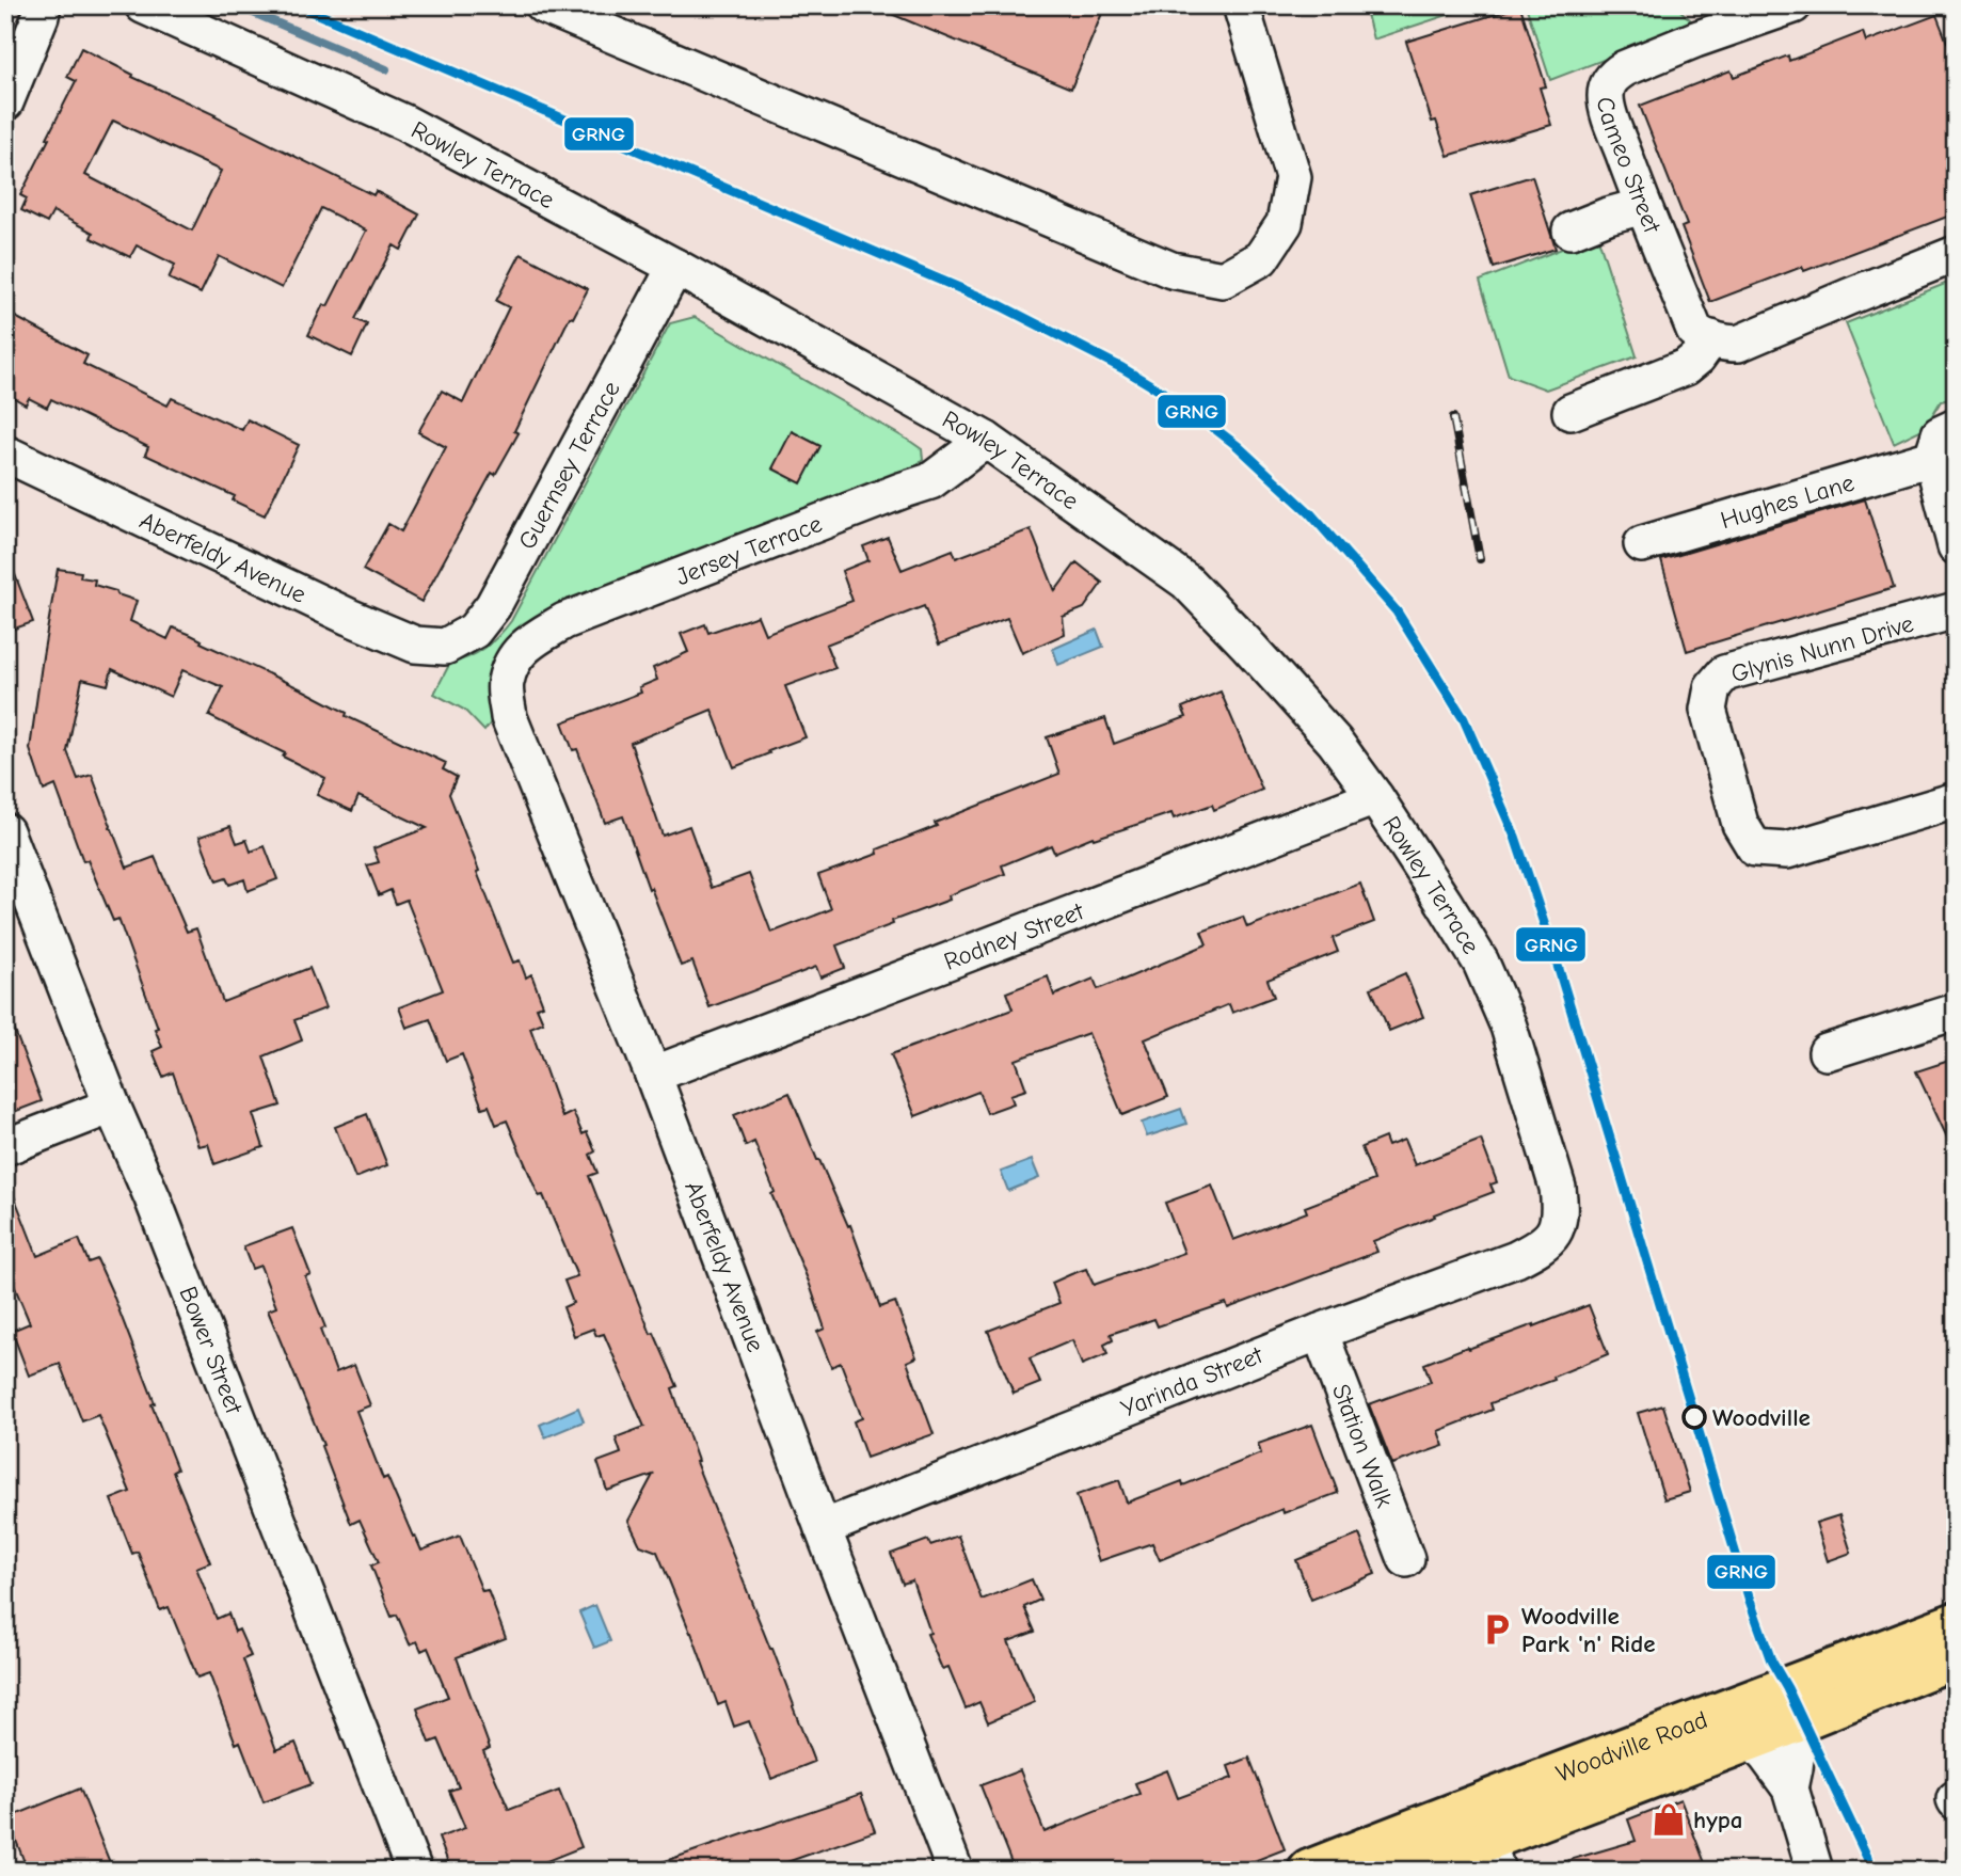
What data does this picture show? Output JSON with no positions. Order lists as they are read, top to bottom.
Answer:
{
  "streets": {
    "main road": ["Woodville Road"],
    "street": [
      "Cameo Street",
      "Rowley Terrace",
      "Guernsey Terrace",
      "Hughes Lane",
      "Jersey Terrace",
      "Aberfeldy Avenue",
      "Glynis Nunn Drive",
      "Rodney Street",
      "Bower Street",
      "Yarinda Street",
      "Station Walk"
    ]
  },
  "crossings": [
    ["Rowley Terrace", "Guernsey Terrace"],
    ["Rowley Terrace", "Jersey Terrace"],
    ["Rowley Terrace", "Rodney Street"],
    ["Rowley Terrace", "Yarinda Street"],
    ["Guernsey Terrace", "Aberfeldy Avenue"],
    ["Jersey Terrace", "Aberfeldy Avenue"],
    ["Aberfeldy Avenue", "Rodney Street"],
    ["Aberfeldy Avenue", "Yarinda Street"],
    ["Yarinda Street", "Station Walk"]
  ],
  "places": {
    "other": ["Woodville"],
    "parking": ["Woodville Park 'n' Ride"],
    "shop": ["hypa"]
  },
  "lines": ["transit line GRNG"]
}
